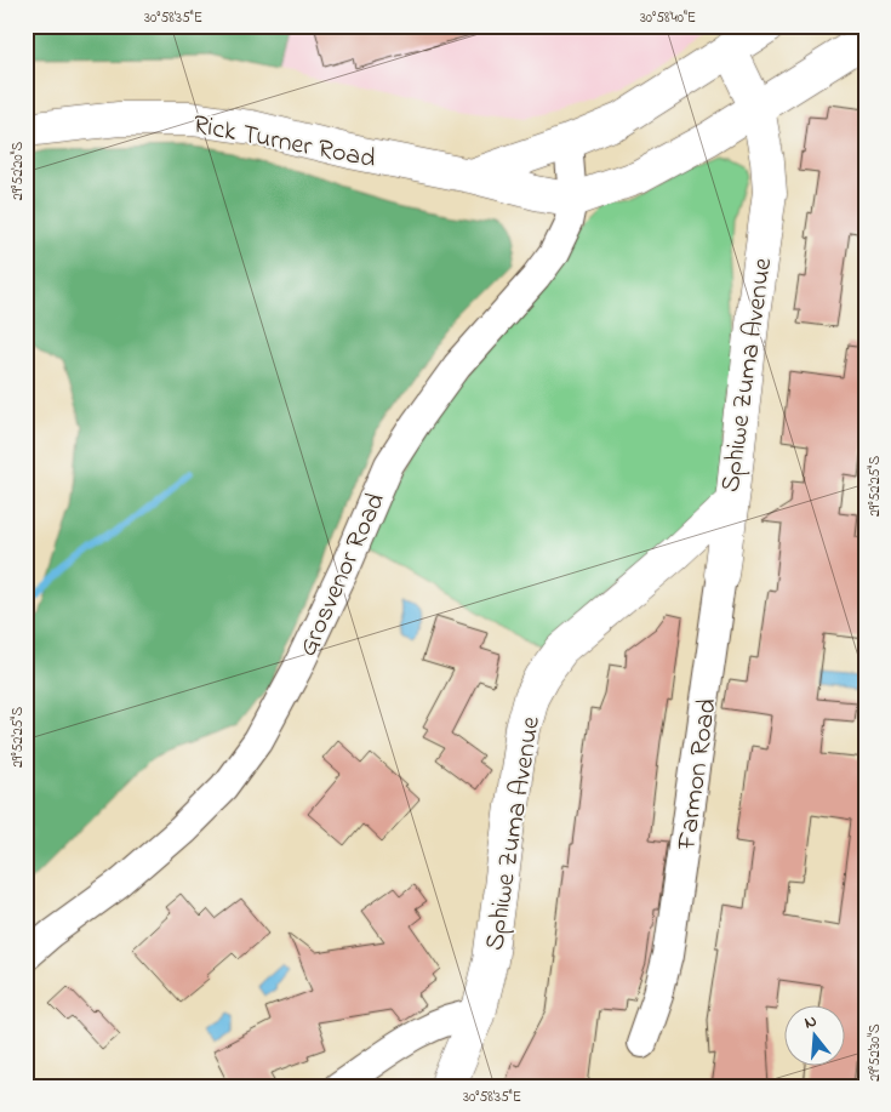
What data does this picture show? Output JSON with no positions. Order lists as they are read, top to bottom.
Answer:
{
  "streets": {
    "street": [
      "Rick Turner Road",
      "Sphiwe Zuma Avenue",
      "Grosvenor Road",
      "Farmon Road"
    ]
  },
  "crossings": [
    ["Rick Turner Road", "Sphiwe Zuma Avenue"],
    ["Rick Turner Road", "Grosvenor Road"],
    ["Sphiwe Zuma Avenue", "Farmon Road"]
  ],
  "north": "top",
  "coordinates": [
    "30°58'35\"E",
    "30°58'40\"E",
    "29°52'20\"S",
    "29°52'25\"S",
    "29°52'30\"S"
  ]
}
